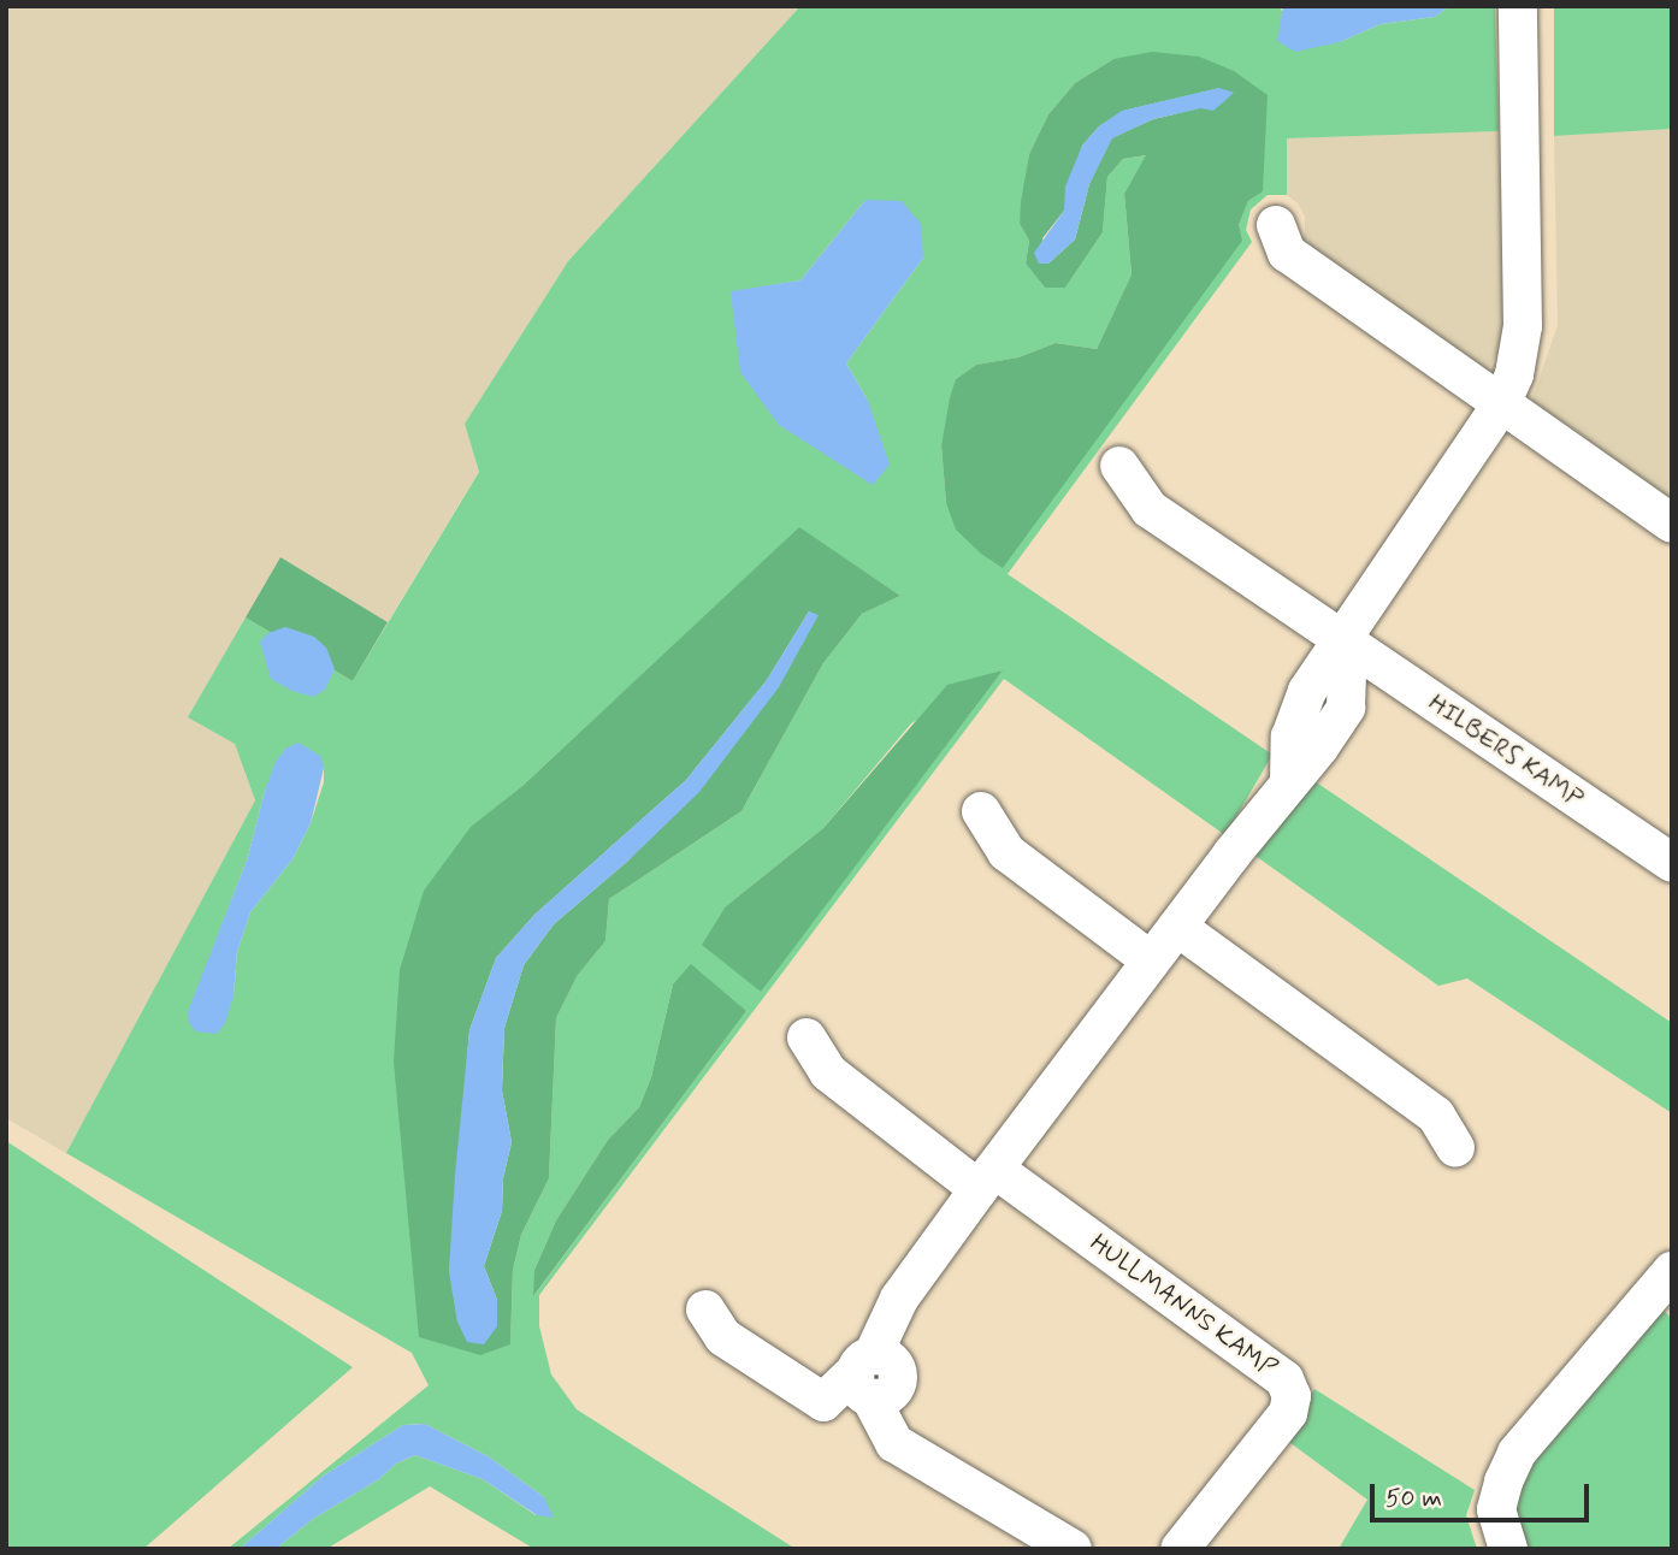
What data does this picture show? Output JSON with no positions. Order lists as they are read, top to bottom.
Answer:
{
  "streets": {
    "street": ["HILBERS KAMP", "HULLMANNS KAMP"]
  },
  "scale_bar": "50 m"
}
